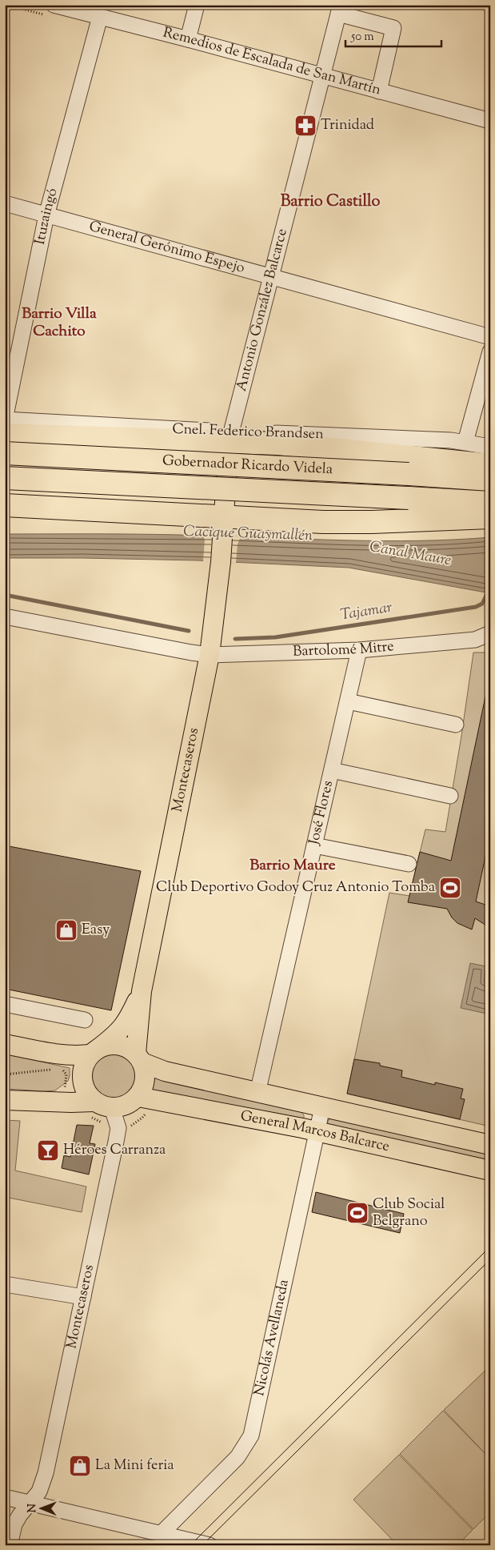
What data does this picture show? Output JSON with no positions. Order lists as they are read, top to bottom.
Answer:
{
  "streets": {
    "highway": ["Gobernador Ricardo Videla"],
    "main road": ["Antonio González Balcarce", "Montecaseros", "General Marcos Balcarce"],
    "street": [
      "Remedios de Escalada de San Martín",
      "Ituzaingó",
      "General Gerónimo Espejo",
      "Cnel. Federico Brandsen",
      "Bartolomé Mitre",
      "José Flores",
      "Nicolás Avellaneda"
    ]
  },
  "crossings": [
    ["Remedios de Escalada de San Martín", "Ituzaingó"],
    ["Remedios de Escalada de San Martín", "Antonio González Balcarce"],
    ["Ituzaingó", "General Gerónimo Espejo"],
    ["Ituzaingó", "Cnel. Federico Brandsen"],
    ["General Gerónimo Espejo", "Antonio González Balcarce"],
    ["Antonio González Balcarce", "Cnel. Federico Brandsen"],
    ["Antonio González Balcarce", "Montecaseros"],
    ["Bartolomé Mitre", "Montecaseros"],
    ["Bartolomé Mitre", "José Flores"],
    ["Montecaseros", "General Marcos Balcarce"],
    ["José Flores", "General Marcos Balcarce"],
    ["General Marcos Balcarce", "Nicolás Avellaneda"]
  ],
  "districts": ["Barrio Castillo", "Barrio Villa Cachito", "Barrio Maure"],
  "water": ["Cacique Guaymallén", "Canal Maure", "Tajamar"],
  "places": {
    "pharmacy": ["Trinidad"],
    "sports": ["Club Deportivo Godoy Cruz Antonio Tomba", "Club Social Belgrano"],
    "shop": ["Easy", "La Mini feria"],
    "bar": ["Héroes Carranza"]
  },
  "scale_bar": "50 m",
  "north": "left"
}
